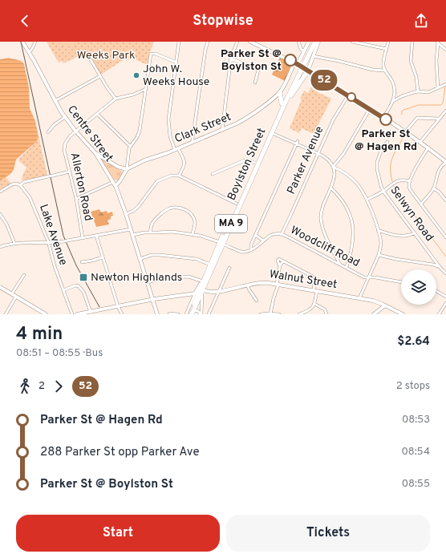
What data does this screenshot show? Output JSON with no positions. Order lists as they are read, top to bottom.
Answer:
{
  "streets": {
    "highway": ["Boylston Street", "MA 9"],
    "main road": ["Clark Street", "Centre Street", "Walnut Street"],
    "street": [
      "Parker Avenue",
      "Allerton Road",
      "Selwyn Road",
      "Lake Avenue",
      "Woodcliff Road"
    ]
  },
  "crossings": [
    ["Centre Street", "Allerton Road"],
    ["Parker Avenue", "Woodcliff Road"],
    ["Boylston Street", "Walnut Street"]
  ],
  "parks": ["Weeks Park"],
  "places": {
    "other": ["Parker St @ Boylston St", "John W. Weeks House", "Parker St @ Hagen Rd"],
    "transit": ["Newton Highlands"]
  },
  "lines": ["bus line 52"],
  "page": {
    "header": "Stopwise",
    "on_map": "52",
    "heading": ["4 min", "08:51 – 08:55 · Bus", "$2.64"],
    "legs": ["2", "52", "2 stops"],
    "list": [
      {
        "name": "Parker St @ Hagen Rd",
        "value": "08:53"
      },
      {
        "name": "288 Parker St opp Parker Ave",
        "value": "08:54"
      },
      {
        "name": "Parker St @ Boylston St",
        "value": "08:55"
      }
    ],
    "buttons": ["Start", "Tickets"]
  }
}
